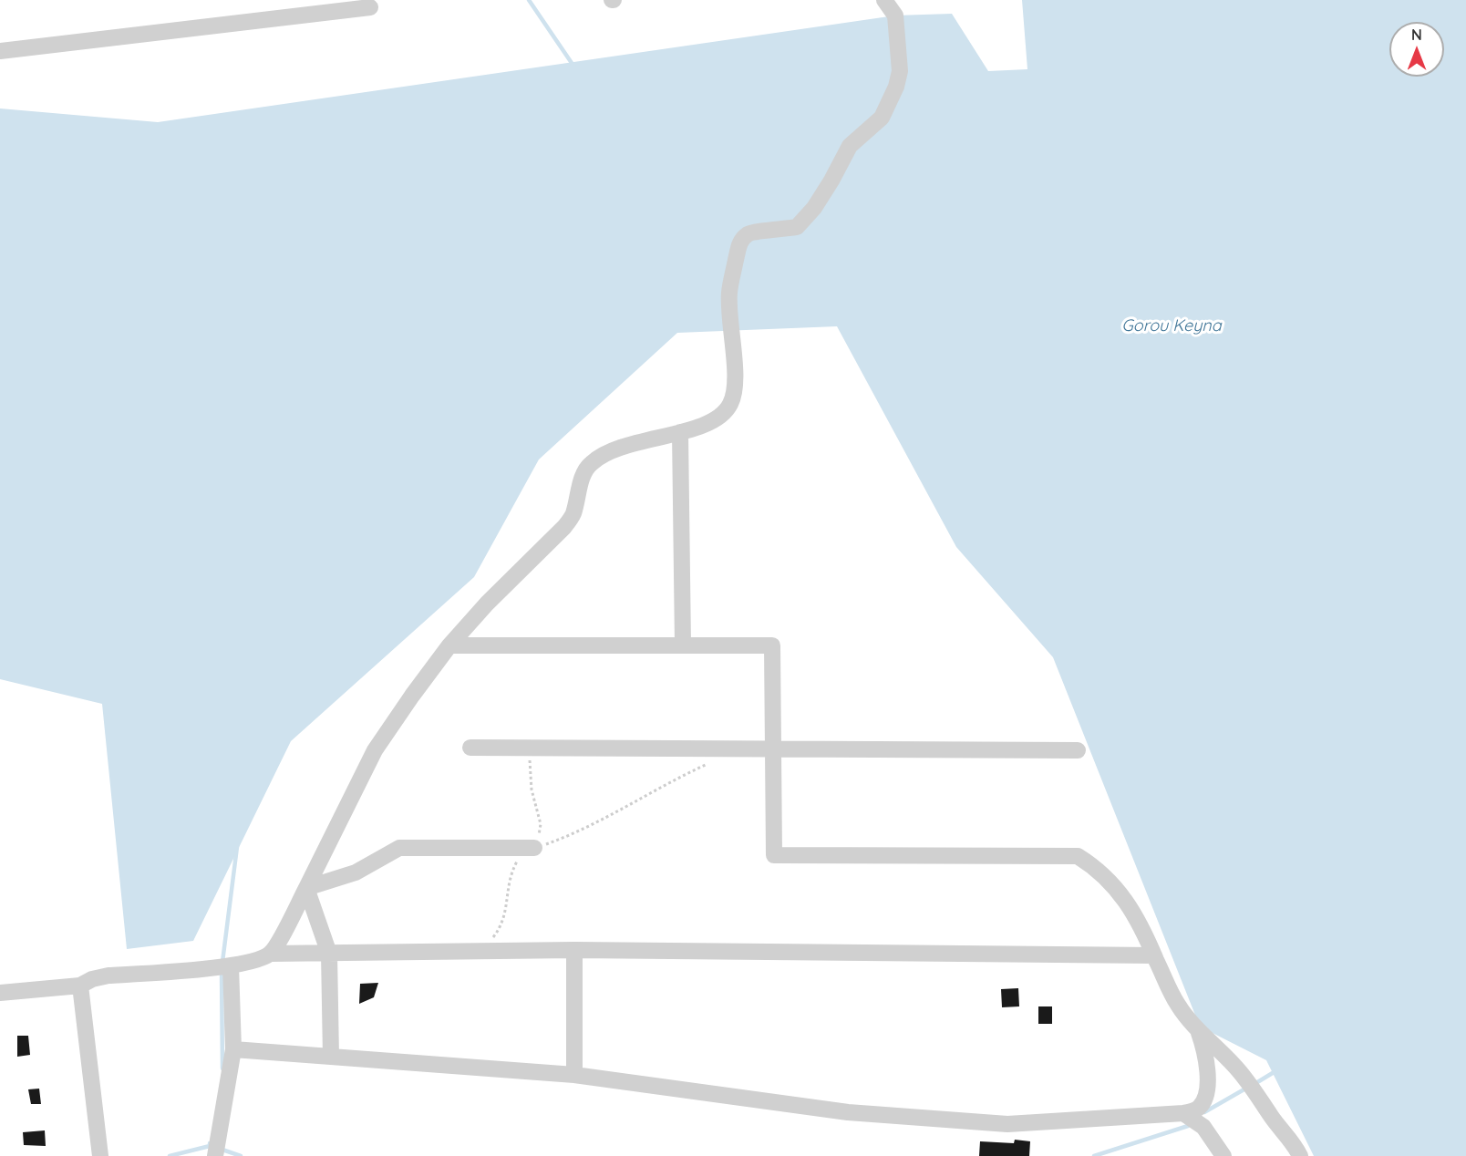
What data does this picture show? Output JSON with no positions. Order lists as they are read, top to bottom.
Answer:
{
  "water": ["Gorou Keyna"],
  "north": "top"
}
